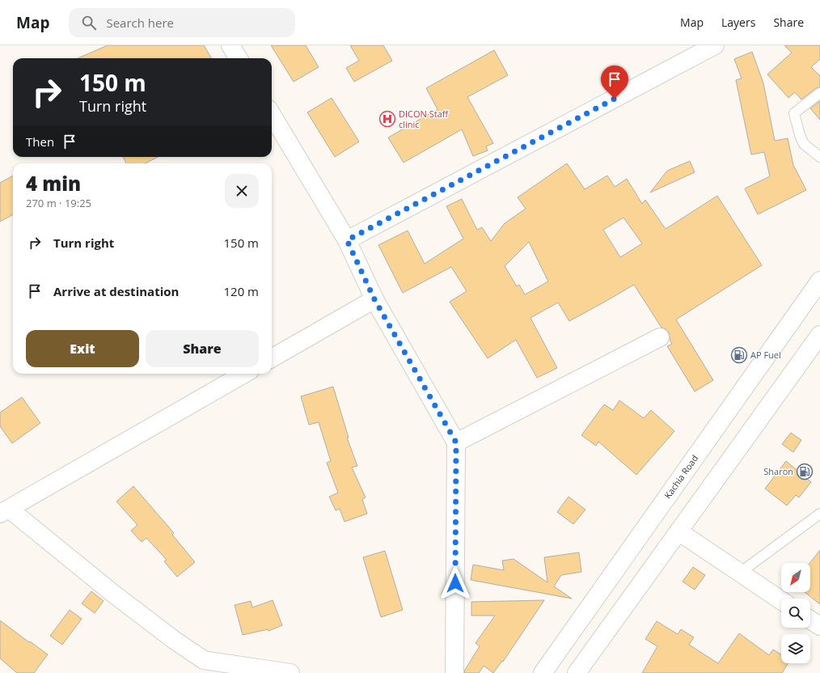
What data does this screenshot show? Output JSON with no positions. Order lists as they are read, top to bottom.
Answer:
{
  "streets": {
    "street": ["Kachia Road"]
  },
  "places": {
    "hospital": ["DICON Staff clinic"],
    "fuel station": ["AP Fuel", "Sharon"]
  },
  "north": "bottom left",
  "page": {
    "header": "Map",
    "search": "Search here",
    "nav": ["Map", "Layers", "Share"],
    "turn": ["150 m", "Turn right"],
    "then": "Then",
    "heading": ["4 min", "270 m · 19:25"],
    "list": [
      {
        "name": "Turn right",
        "value": "150 m"
      },
      {
        "name": "Arrive at destination",
        "value": "120 m"
      }
    ],
    "buttons": ["Exit", "Share"]
  }
}
